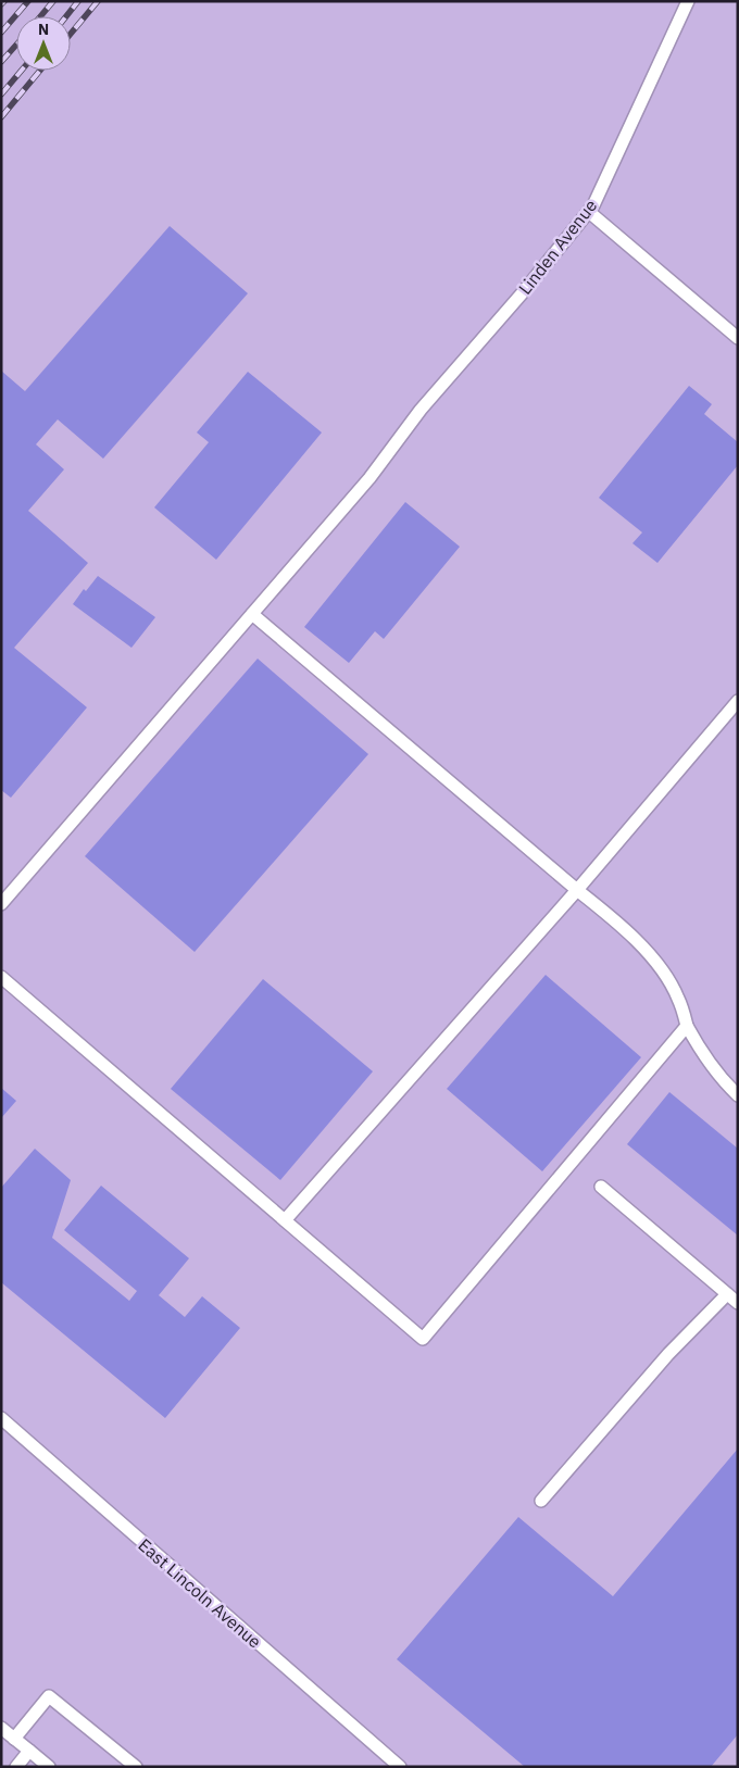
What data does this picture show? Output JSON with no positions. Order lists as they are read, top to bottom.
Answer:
{
  "streets": {
    "lane": ["Linden Avenue", "East Lincoln Avenue"]
  },
  "north": "top"
}
